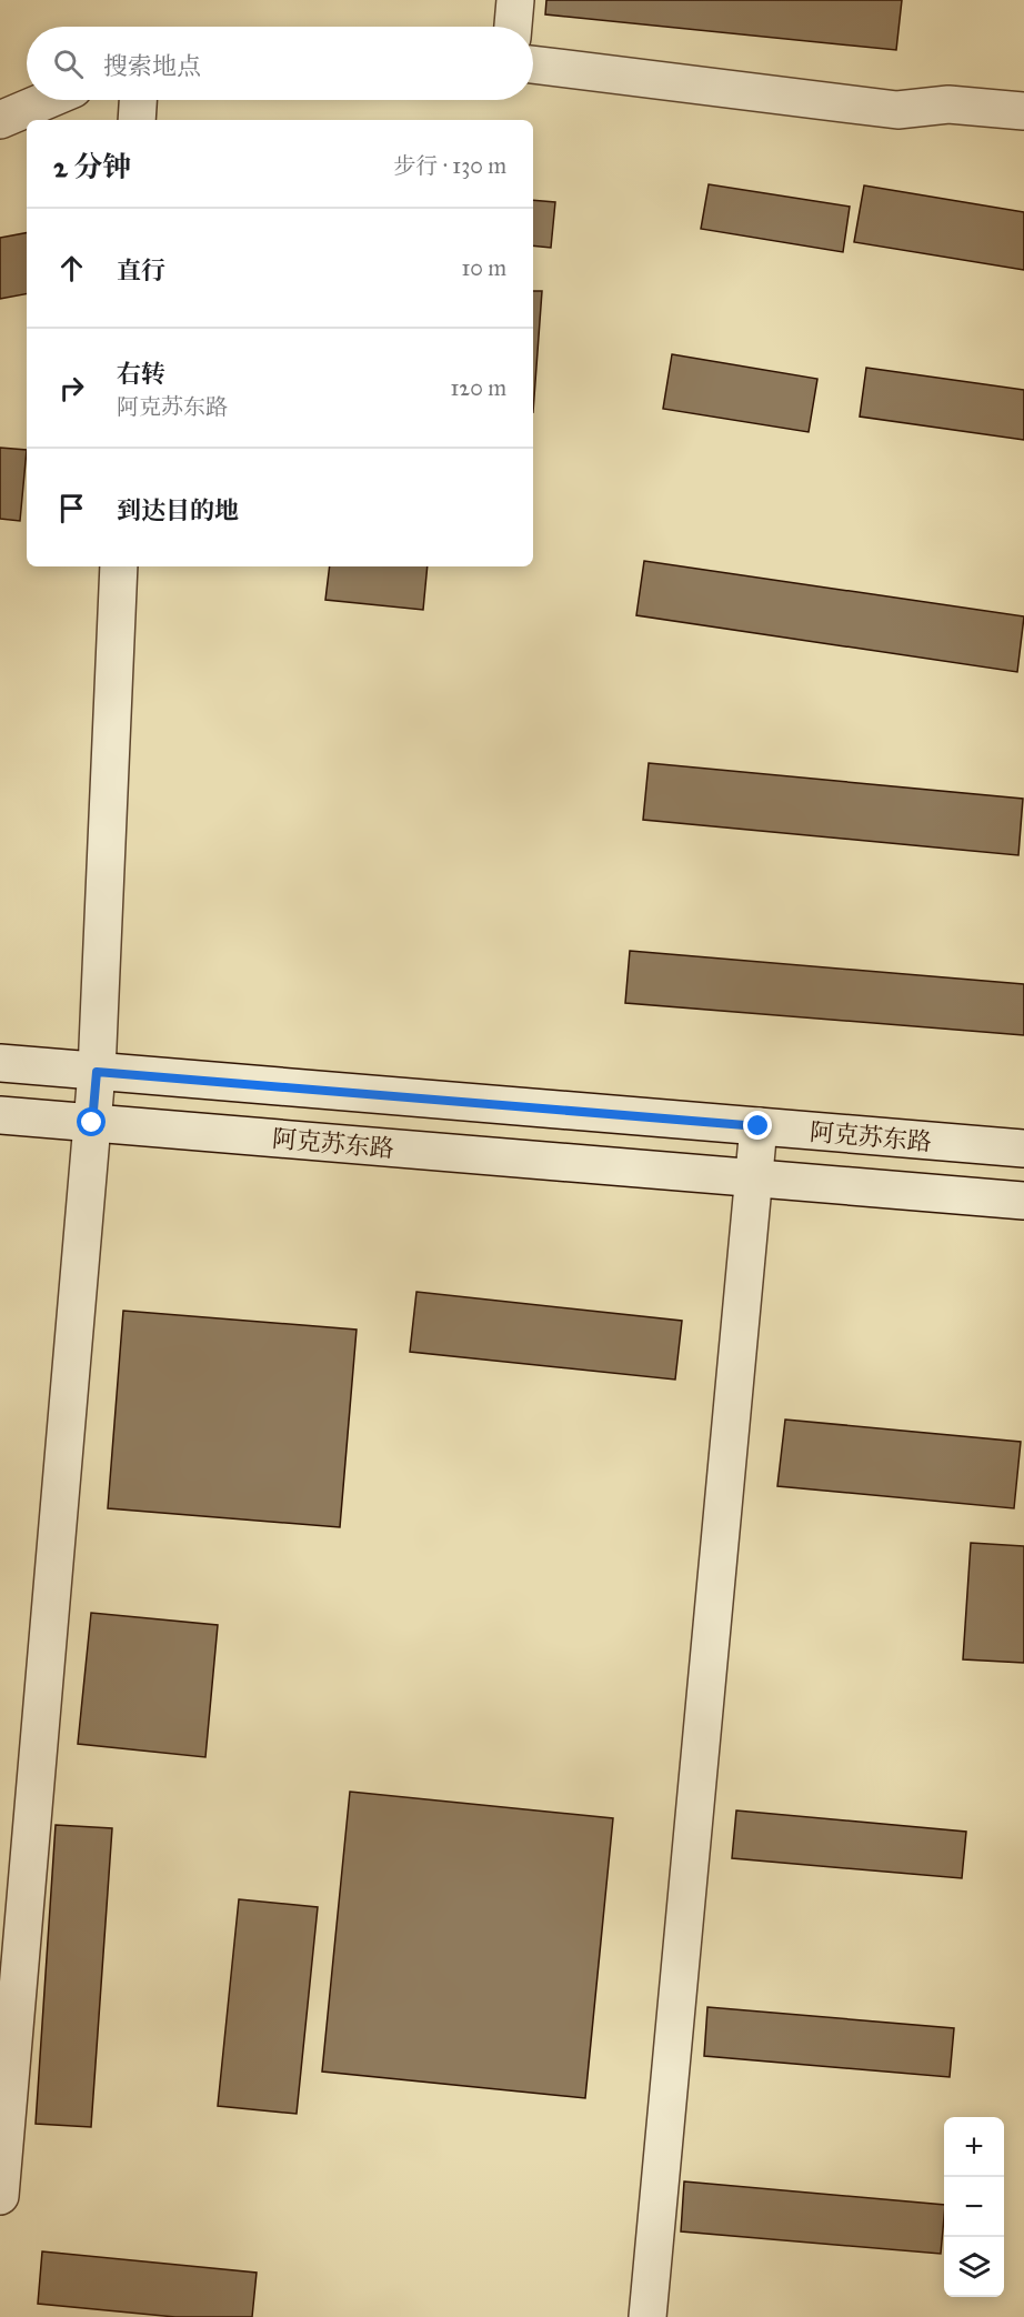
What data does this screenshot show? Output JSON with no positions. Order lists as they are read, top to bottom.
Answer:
{
  "streets": {
    "street": ["阿克苏东路"]
  },
  "page": {
    "search": "搜索地点",
    "heading": ["2 分钟", "步行 · 130 m"],
    "list": [
      ["直行", "10 m"],
      ["右转", "阿克苏东路", "120 m"],
      "到达目的地"
    ],
    "map_buttons": ["+", "−"]
  }
}
